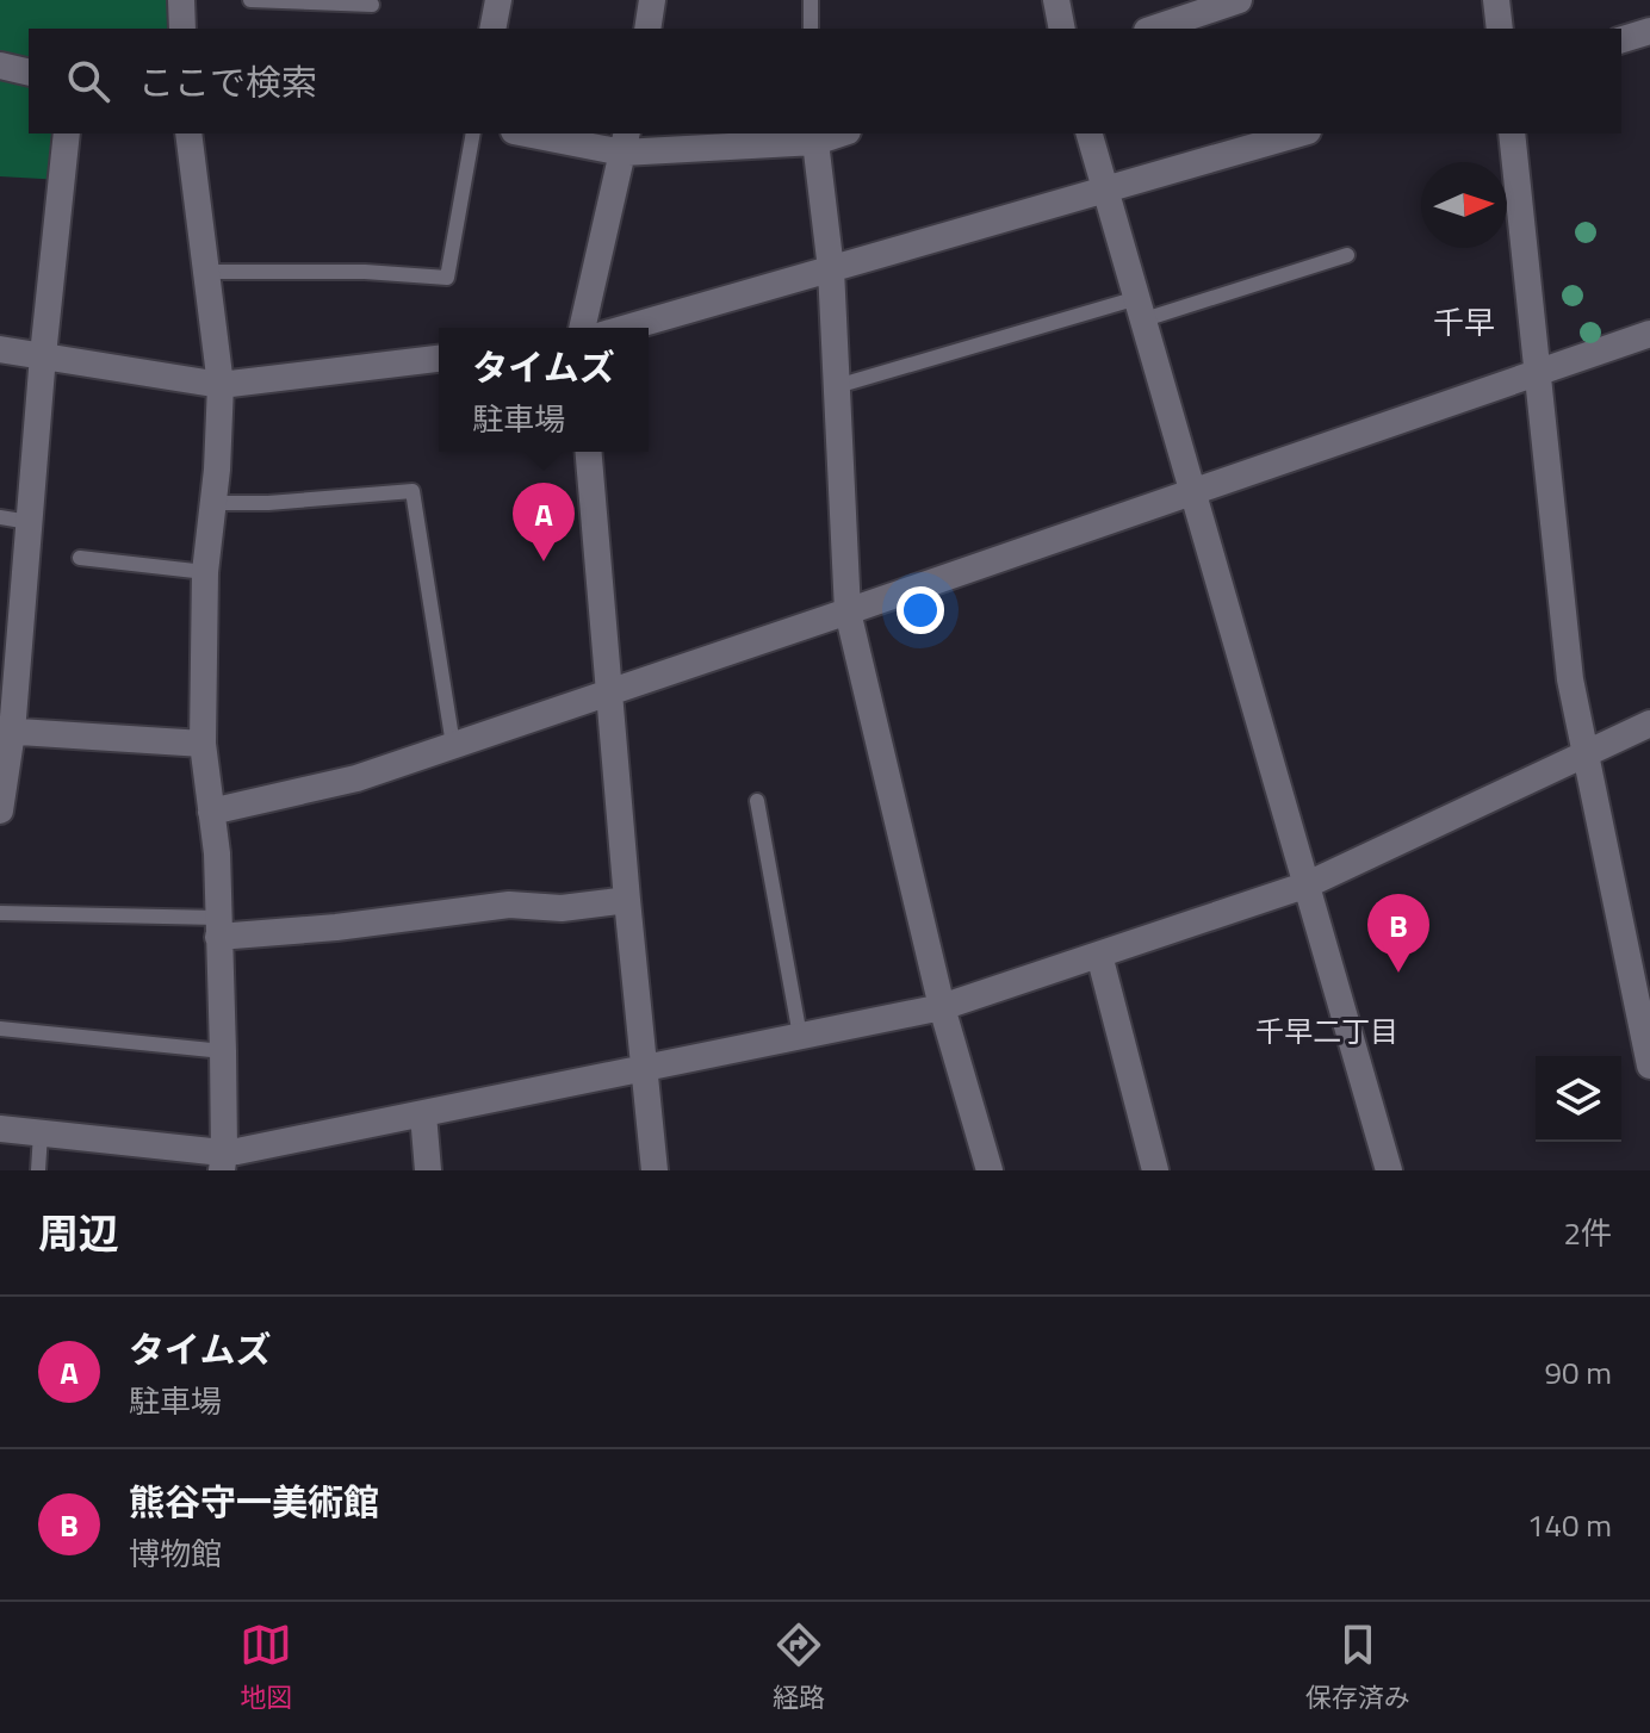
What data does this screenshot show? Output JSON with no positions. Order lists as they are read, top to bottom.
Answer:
{
  "districts": ["千早", "千早二丁目"],
  "north": "right",
  "page": {
    "search": "ここで検索",
    "popup": ["タイムズ", "駐車場"],
    "pins": ["A", "B"],
    "heading": ["周辺", "2件"],
    "list": [
      {
        "mark": "A",
        "name": "タイムズ",
        "note": "駐車場",
        "value": "90 m"
      },
      {
        "mark": "B",
        "name": "熊谷守一美術館",
        "note": "博物館",
        "value": "140 m"
      }
    ],
    "nav": ["地図", "経路", "保存済み"]
  }
}
